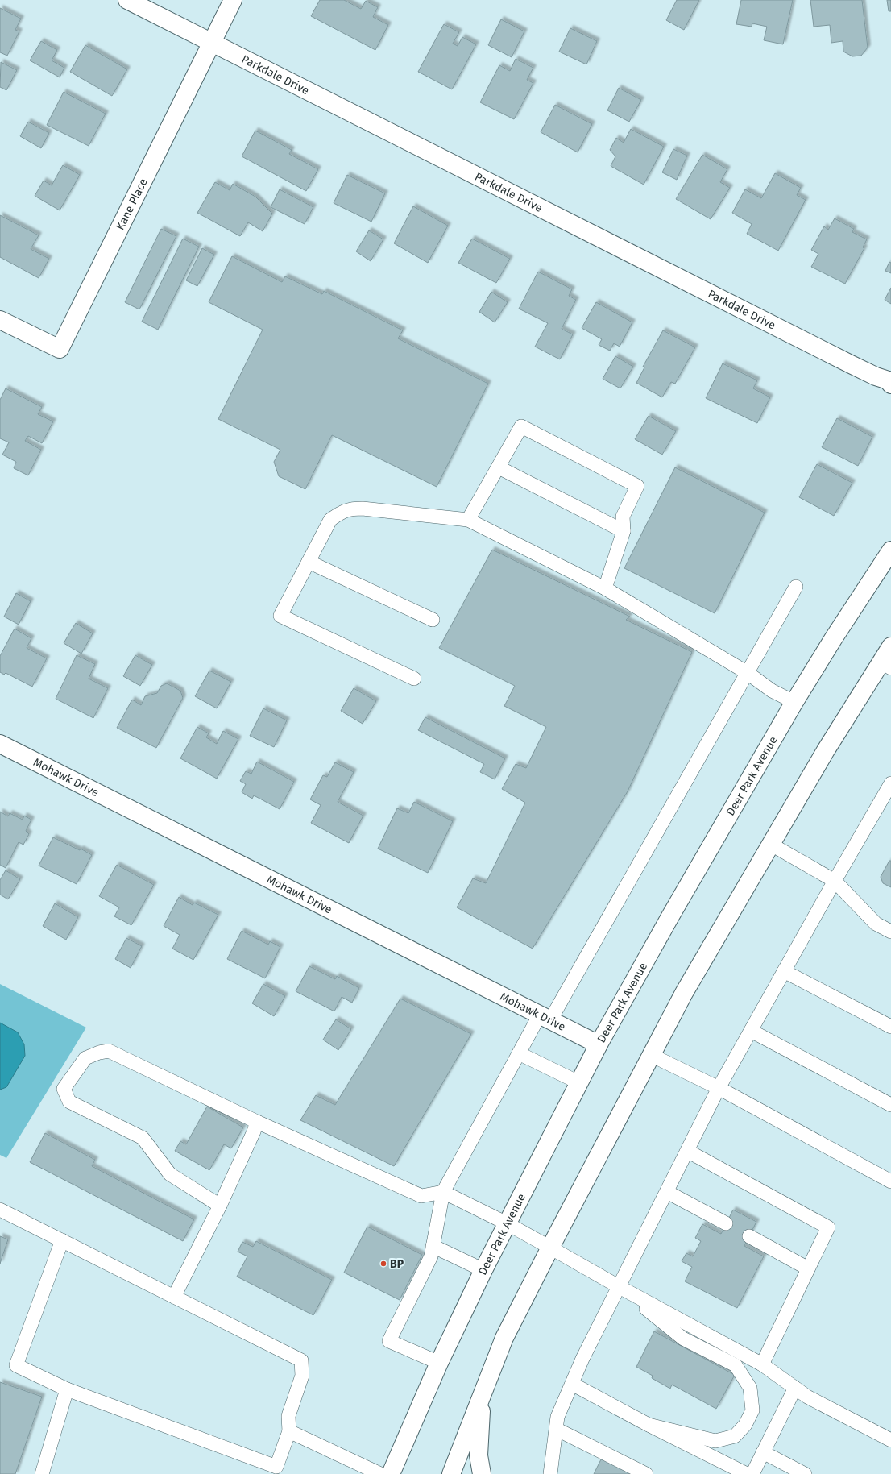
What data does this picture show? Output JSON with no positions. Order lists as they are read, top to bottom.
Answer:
{
  "streets": {
    "main road": [
      "Parkdale Drive",
      "Kane Place",
      "Deer Park Avenue",
      "Mohawk Drive"
    ]
  },
  "crossings": [
    ["Parkdale Drive", "Kane Place"],
    ["Deer Park Avenue", "Mohawk Drive"]
  ],
  "places": ["BP"]
}
